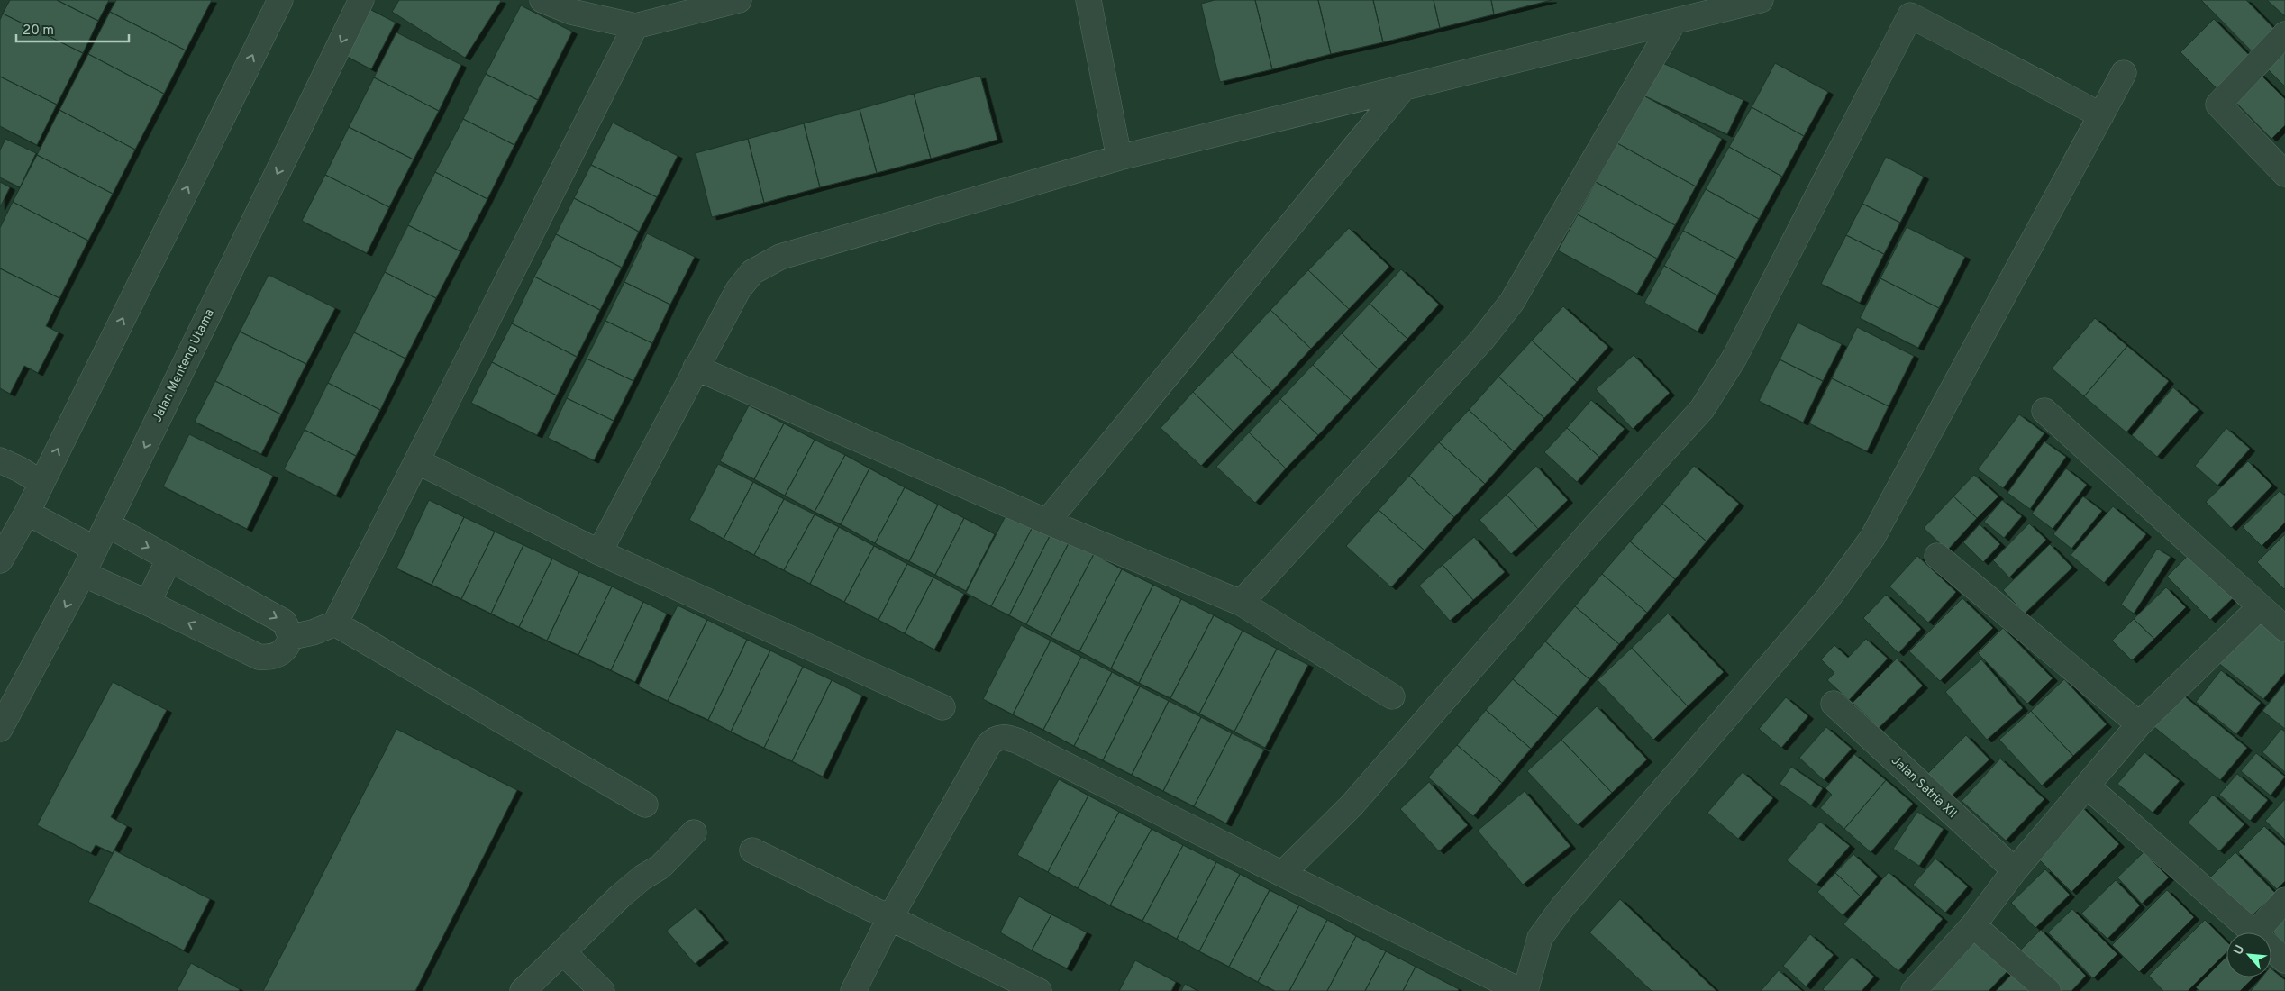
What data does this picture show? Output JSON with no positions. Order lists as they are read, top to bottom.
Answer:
{
  "streets": {
    "street": ["Jalan Menteng Utama", "Jalan Satria XII"]
  },
  "scale_bar": "20 m",
  "north": "top left"
}
